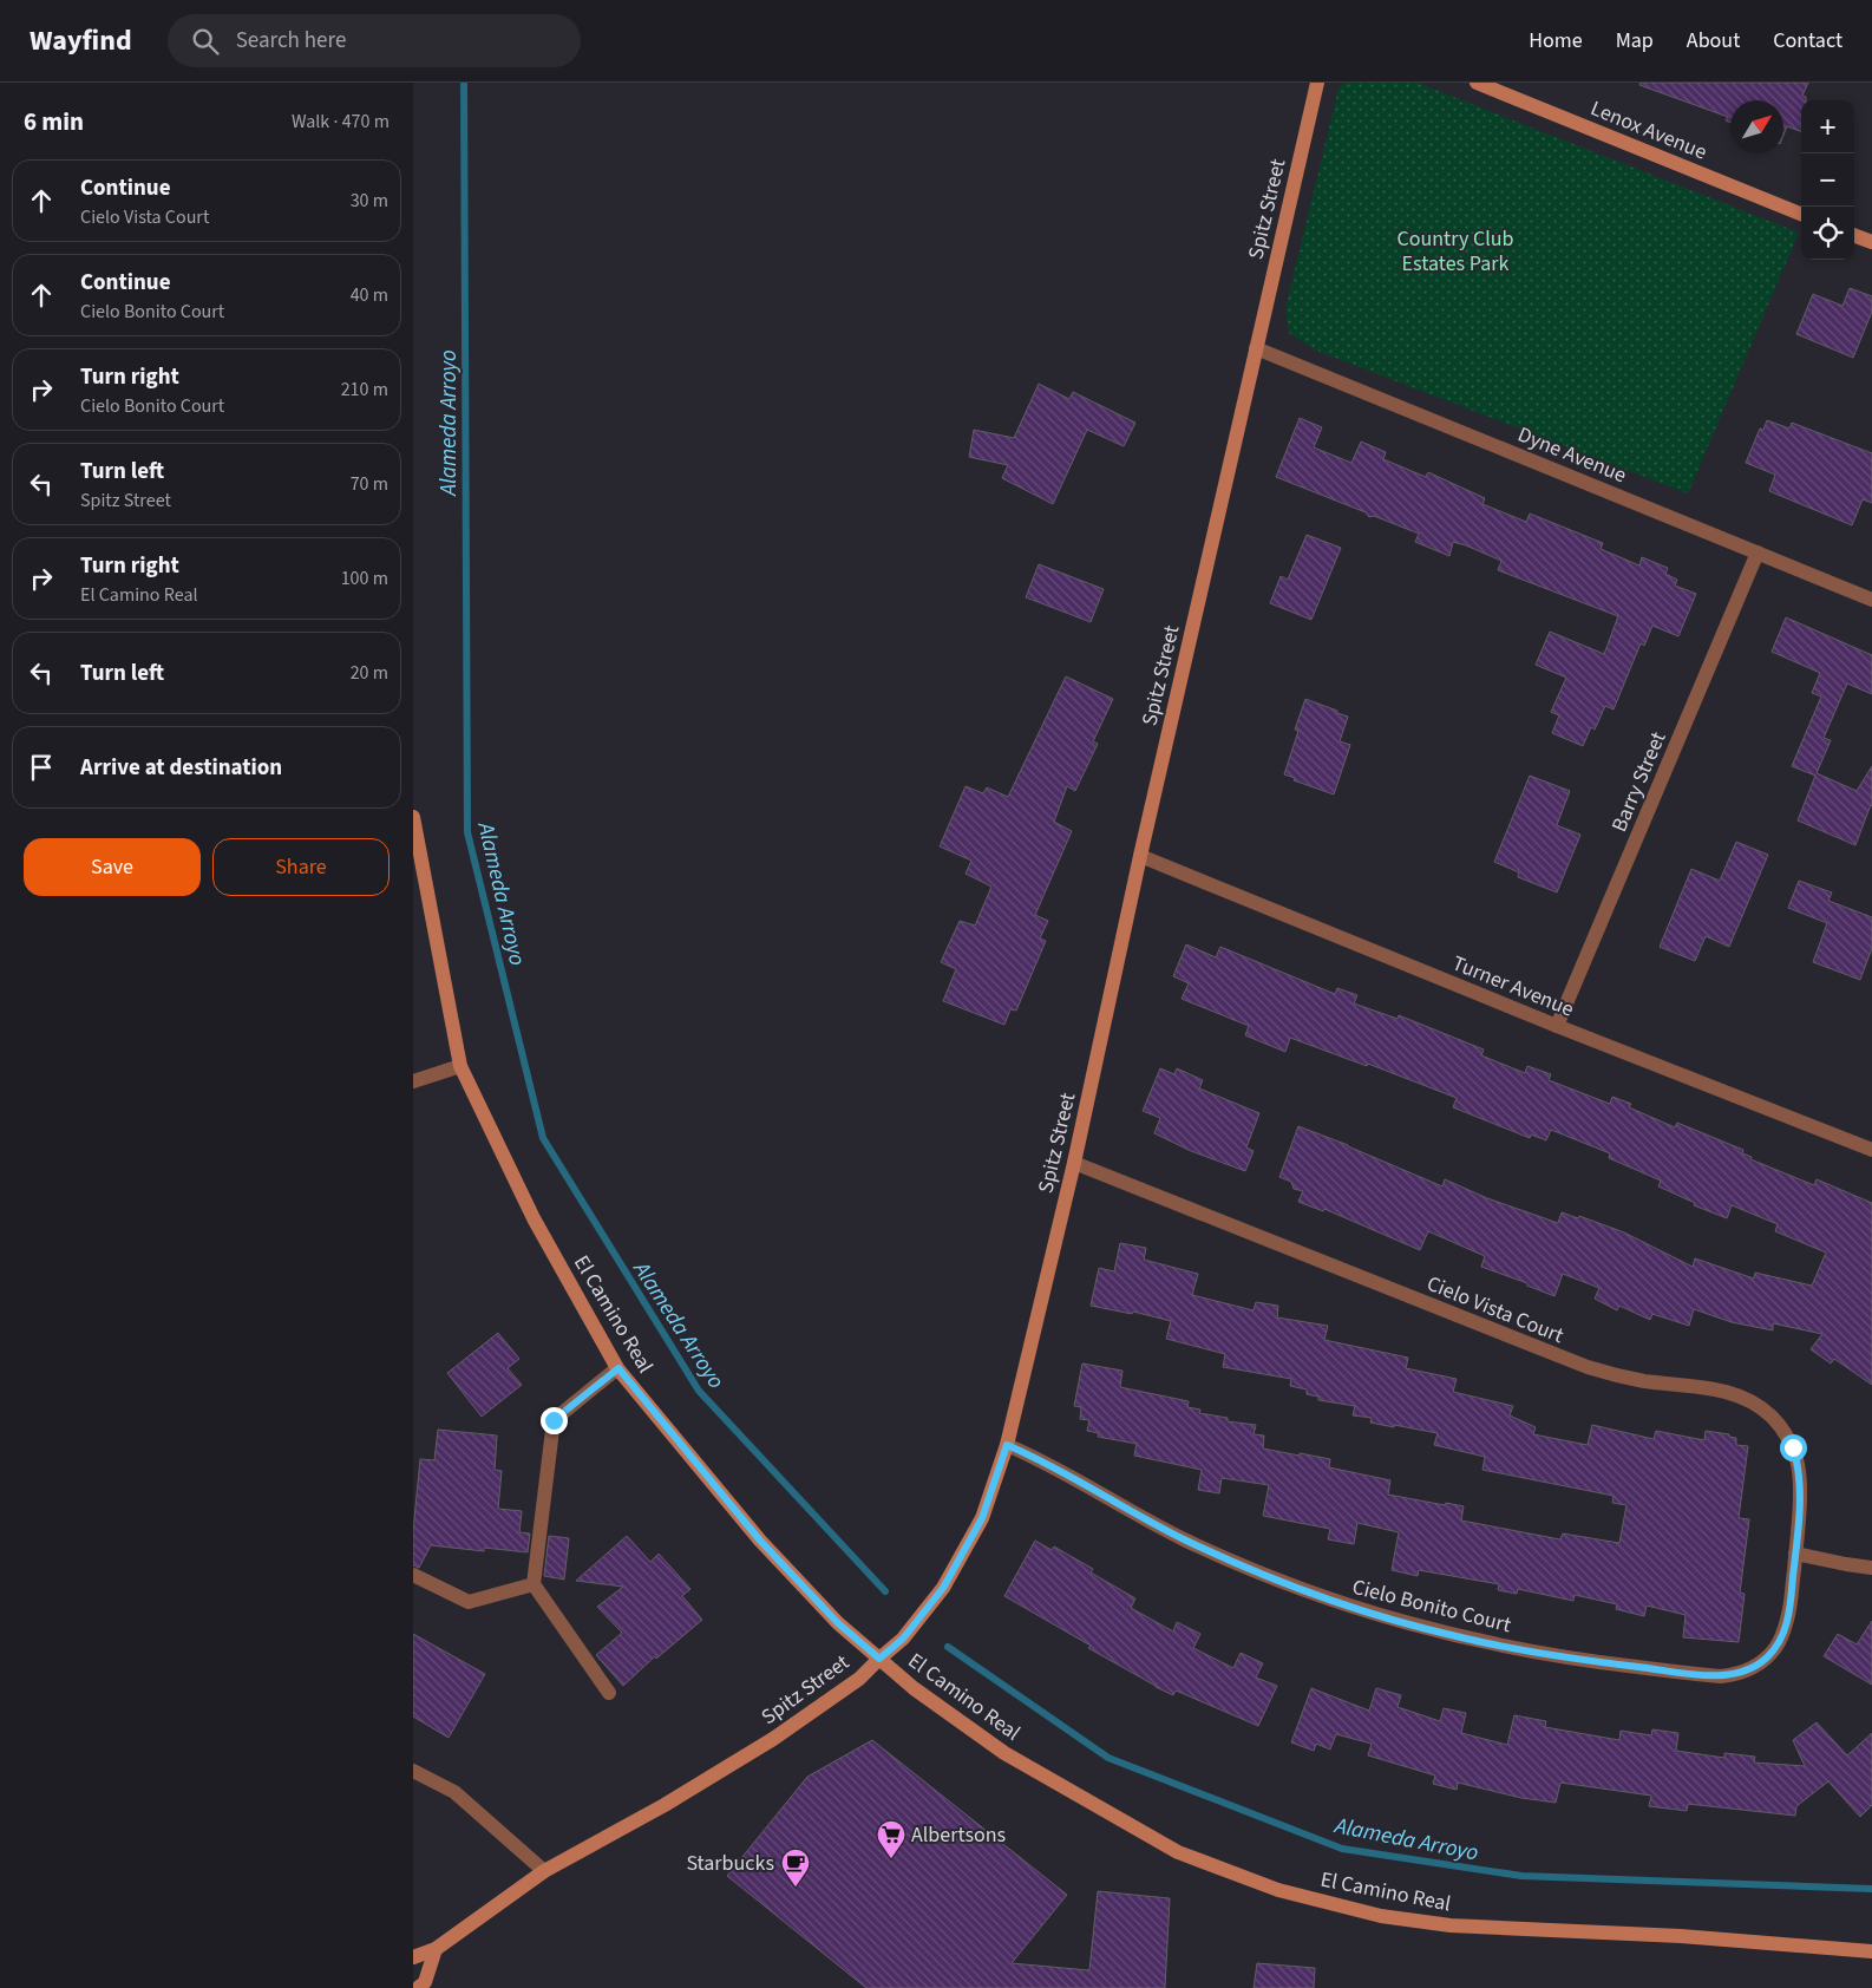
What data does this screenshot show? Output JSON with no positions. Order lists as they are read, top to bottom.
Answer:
{
  "streets": {
    "street": [
      "Lenox Avenue",
      "Spitz Street",
      "Dyne Avenue",
      "Barry Street",
      "Turner Avenue",
      "Cielo Vista Court",
      "El Camino Real",
      "Cielo Bonito Court"
    ]
  },
  "crossings": [
    ["Spitz Street", "Dyne Avenue"],
    ["Spitz Street", "Turner Avenue"],
    ["Spitz Street", "Cielo Vista Court"],
    ["Spitz Street", "El Camino Real"],
    ["Spitz Street", "Cielo Bonito Court"],
    ["Dyne Avenue", "Barry Street"],
    ["Barry Street", "Turner Avenue"],
    ["Cielo Vista Court", "Cielo Bonito Court"]
  ],
  "water": ["Alameda Arroyo"],
  "parks": ["Country Club Estates Park"],
  "places": {
    "supermarket": ["Albertsons"],
    "cafe": ["Starbucks"]
  },
  "north": "top right",
  "page": {
    "header": "Wayfind",
    "search": "Search here",
    "nav": [
      "Home",
      "Map",
      "About",
      "Contact"
    ],
    "heading": ["6 min", "Walk · 470 m"],
    "map_buttons": ["+", "−"],
    "list": [
      ["Continue", "Cielo Vista Court", "30 m"],
      ["Continue", "Cielo Bonito Court", "40 m"],
      ["Turn right", "Cielo Bonito Court", "210 m"],
      ["Turn left", "Spitz Street", "70 m"],
      ["Turn right", "El Camino Real", "100 m"],
      ["Turn left", "20 m"],
      "Arrive at destination"
    ],
    "buttons": ["Save", "Share"]
  }
}
